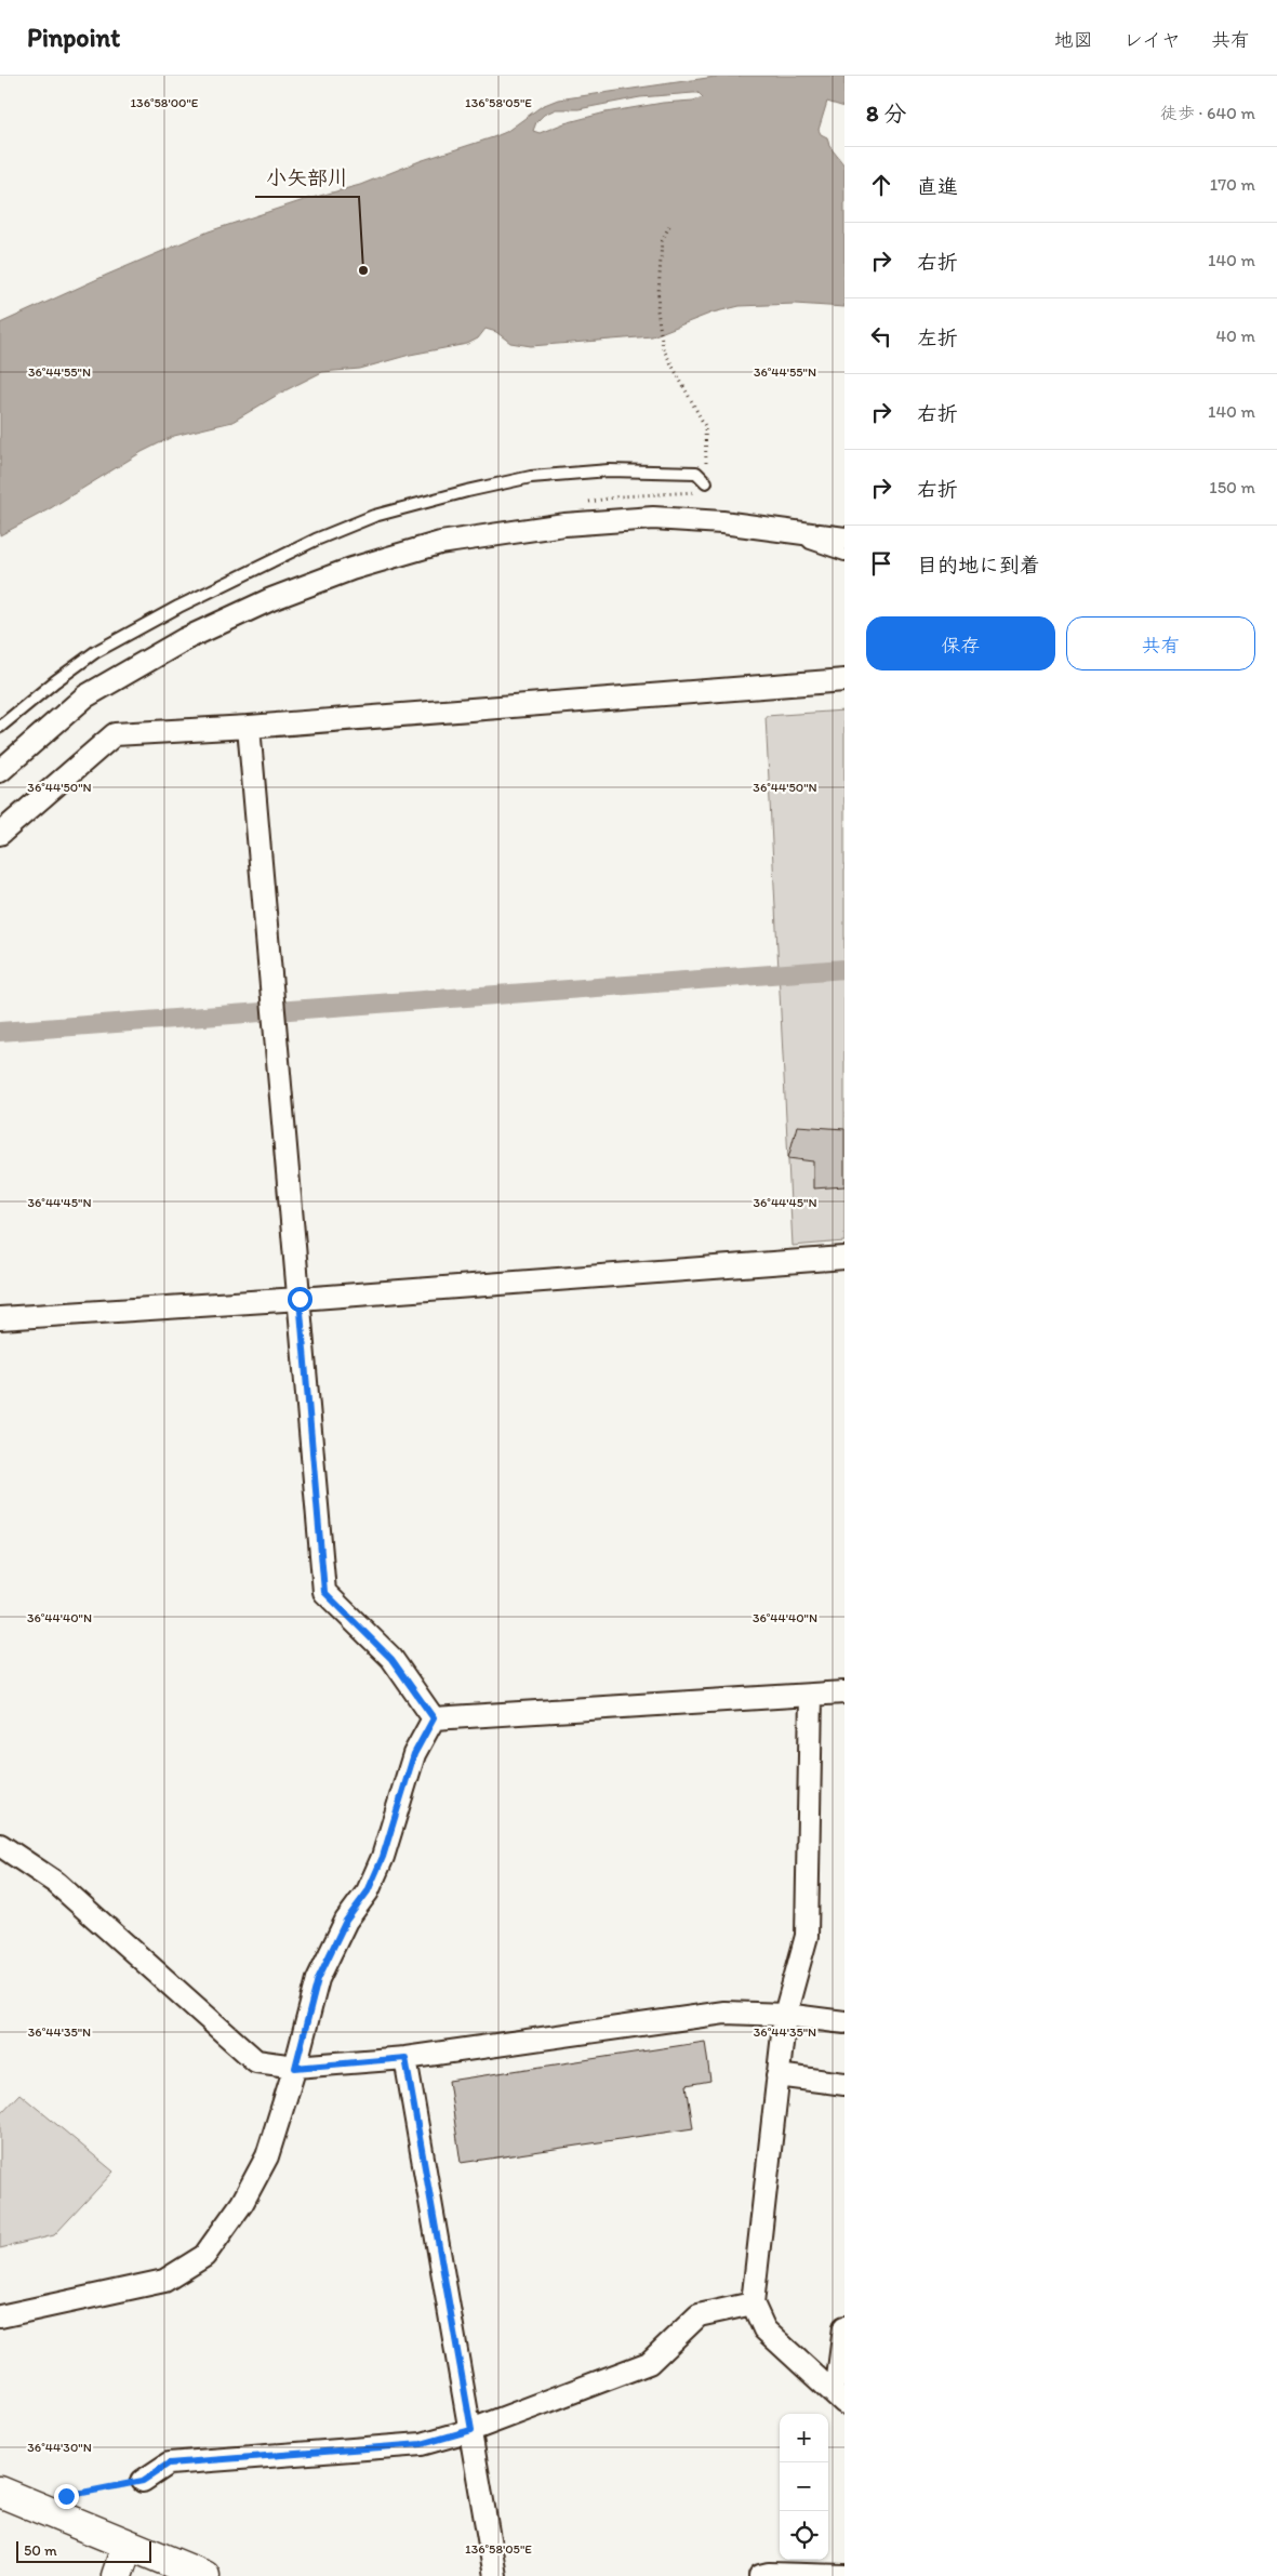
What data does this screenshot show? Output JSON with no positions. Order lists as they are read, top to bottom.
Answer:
{
  "places": ["小矢部川"],
  "scale_bar": "50 m",
  "page": {
    "header": "Pinpoint",
    "nav": ["地図", "レイヤ", "共有"],
    "heading": ["8 分", "徒歩 · 640 m"],
    "list": [
      ["直進", "170 m"],
      ["右折", "140 m"],
      ["左折", "40 m"],
      ["右折", "140 m"],
      ["右折", "150 m"],
      "目的地に到着"
    ],
    "buttons": ["保存", "共有"],
    "map_buttons": ["+", "−"],
    "scale": "50 m"
  },
  "coordinates": [
    "136°58'00\"E",
    "136°58'05\"E",
    "36°44'55\"N",
    "36°44'50\"N",
    "36°44'45\"N",
    "36°44'40\"N",
    "36°44'35\"N",
    "36°44'30\"N"
  ]
}
